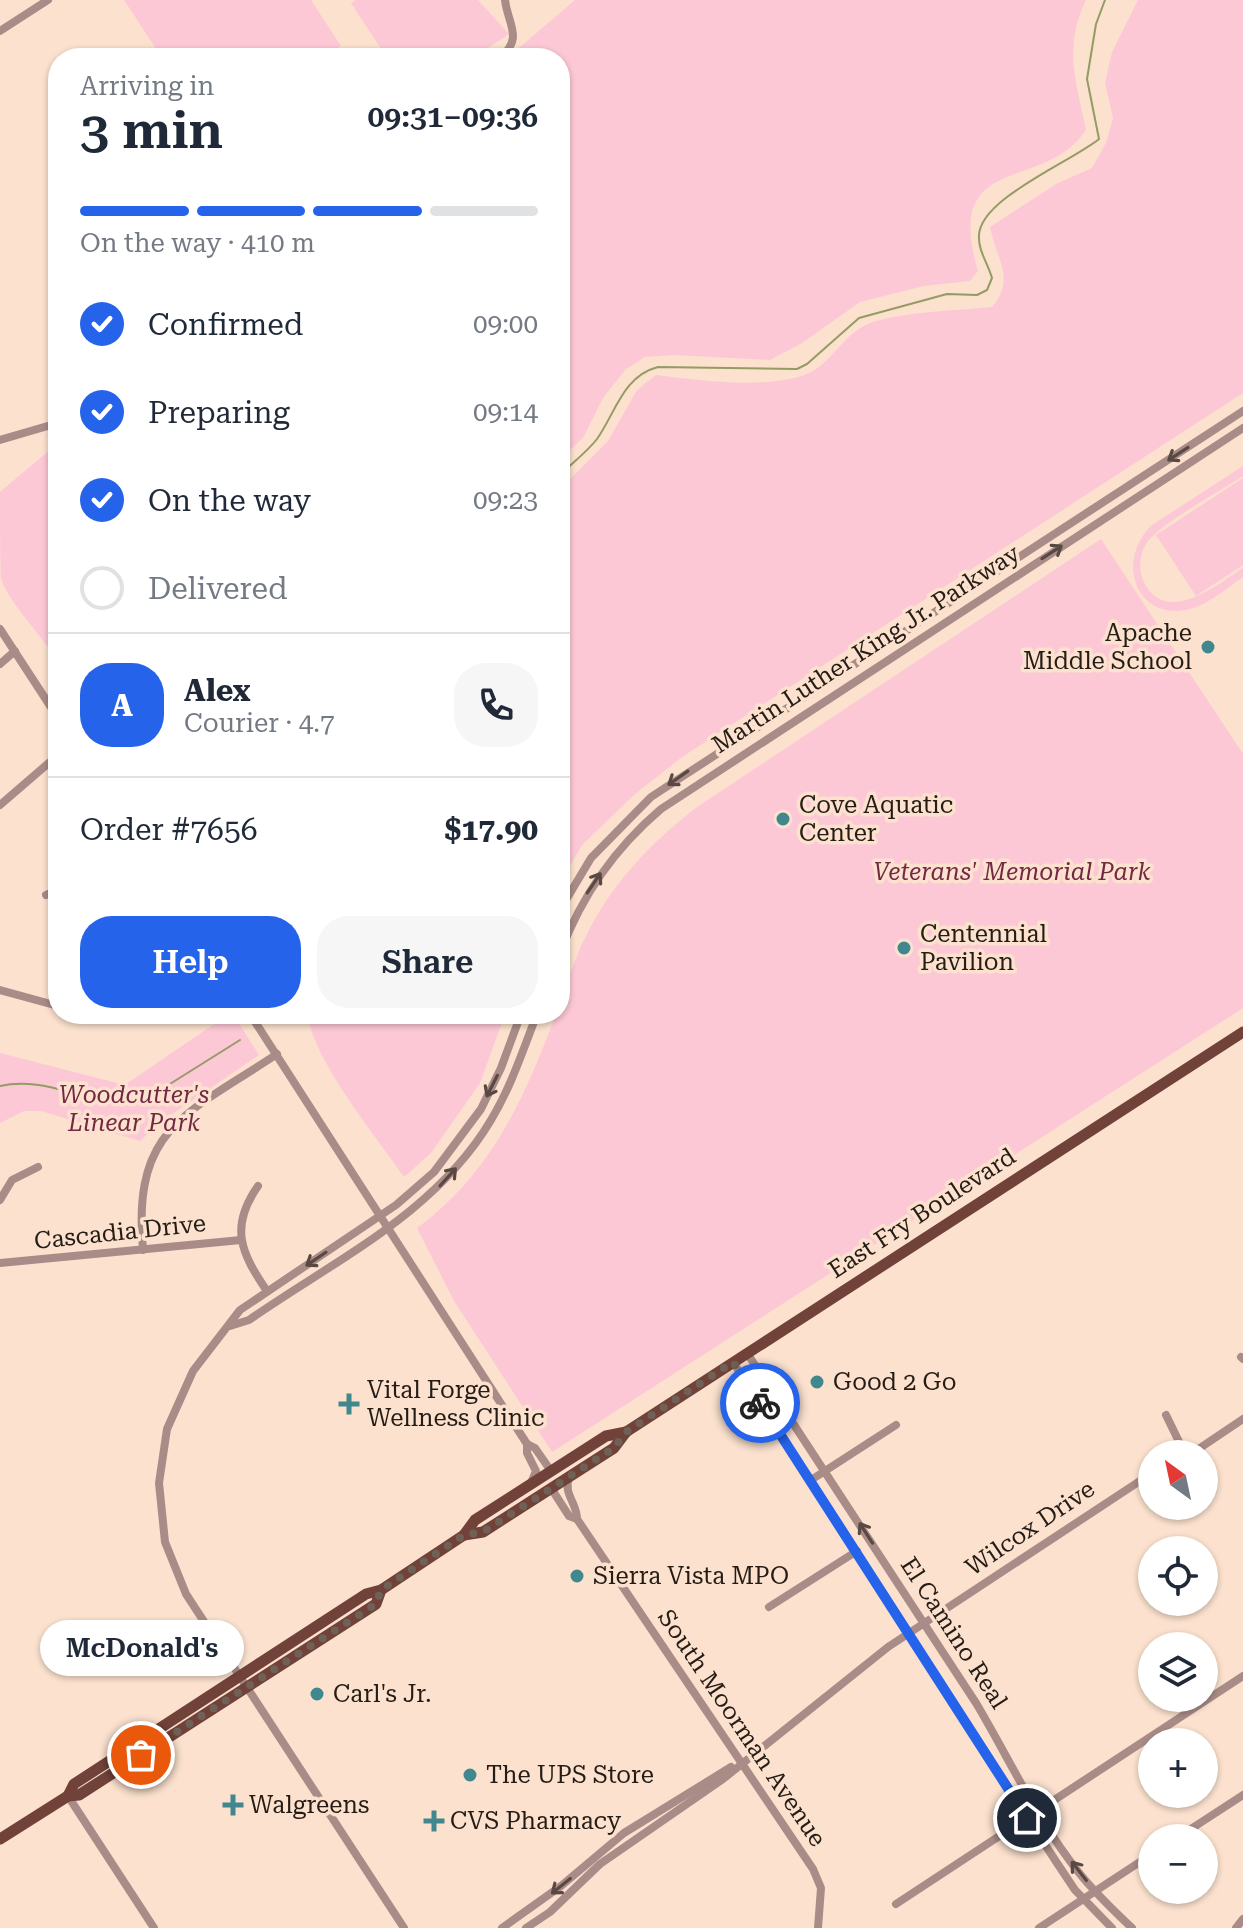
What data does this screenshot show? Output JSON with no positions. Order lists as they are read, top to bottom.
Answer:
{
  "streets": {
    "main road": ["East Fry Boulevard"],
    "street": [
      "Martin Luther King Jr. Parkway",
      "Cascadia Drive",
      "Wilcox Drive",
      "El Camino Real",
      "South Moorman Avenue"
    ]
  },
  "crossings": [
    ["East Fry Boulevard", "El Camino Real"],
    ["East Fry Boulevard", "South Moorman Avenue"],
    ["Wilcox Drive", "El Camino Real"],
    ["Wilcox Drive", "South Moorman Avenue"]
  ],
  "parks": ["Veterans' Memorial Park", "Woodcutter's Linear Park"],
  "places": {
    "other": [
      "Apache Middle School",
      "Cove Aquatic Center",
      "Centennial Pavilion",
      "Good 2 Go",
      "Sierra Vista MPO",
      "Carl's Jr.",
      "McDonald's",
      "The UPS Store"
    ],
    "health": ["Vital Forge Wellness Clinic", "Walgreens", "CVS Pharmacy"]
  },
  "north": "top left",
  "page": {
    "heading": ["3 min", "Arriving in", "09:31–09:36"],
    "panel": [
      "Alex",
      "Courier · 4.7",
      "Order #7656",
      "$17.90"
    ],
    "bar": "On the way · 410 m",
    "list": [
      ["Confirmed", "09:00"],
      ["Preparing", "09:14"],
      ["On the way", "09:23"],
      "Delivered"
    ],
    "round": "A",
    "buttons": ["Help", "Share"],
    "map_buttons": ["+", "−"],
    "bubble": "McDonald's"
  }
}
